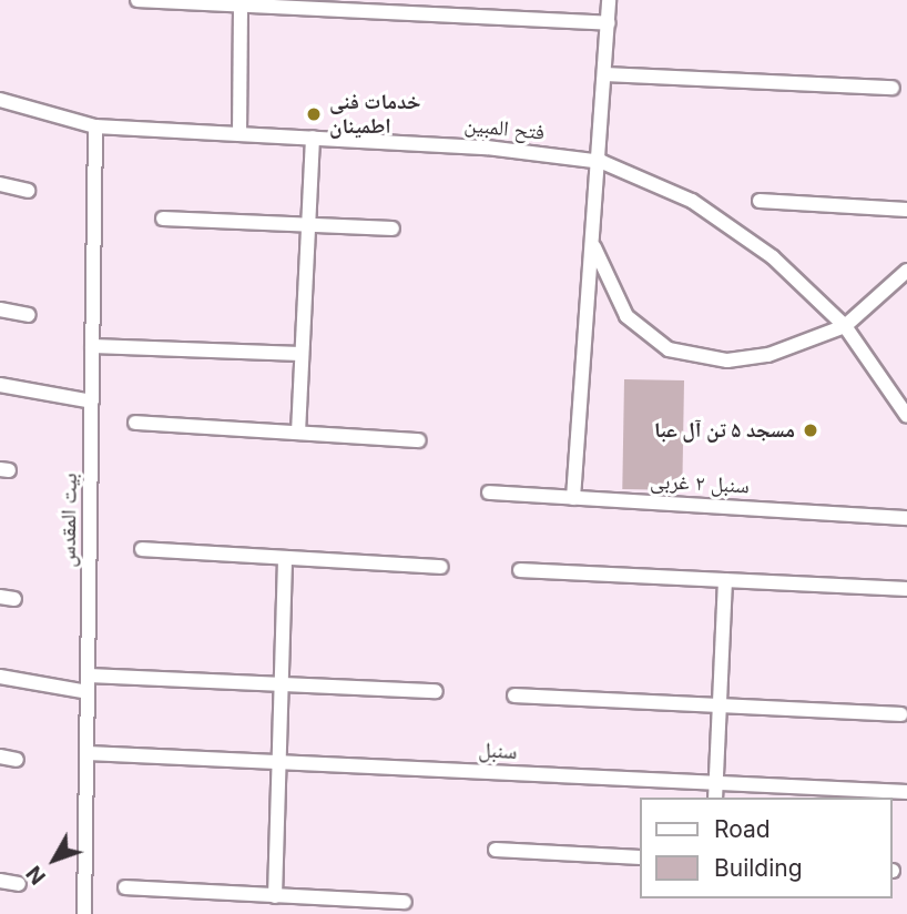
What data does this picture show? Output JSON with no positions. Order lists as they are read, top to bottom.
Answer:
{
  "streets": {
    "street": [
      "فتح المبین",
      "سنبل ۲ غربی",
      "بیت المقدس",
      "سنبل"
    ]
  },
  "crossings": [
    ["فتح المبین", "بیت المقدس"],
    ["بیت المقدس", "سنبل"]
  ],
  "places": ["خدمات فنی اطمینان", "مسجد ۵ تن آل عبا"],
  "legend": ["Road", "Building"],
  "north": "bottom left"
}
